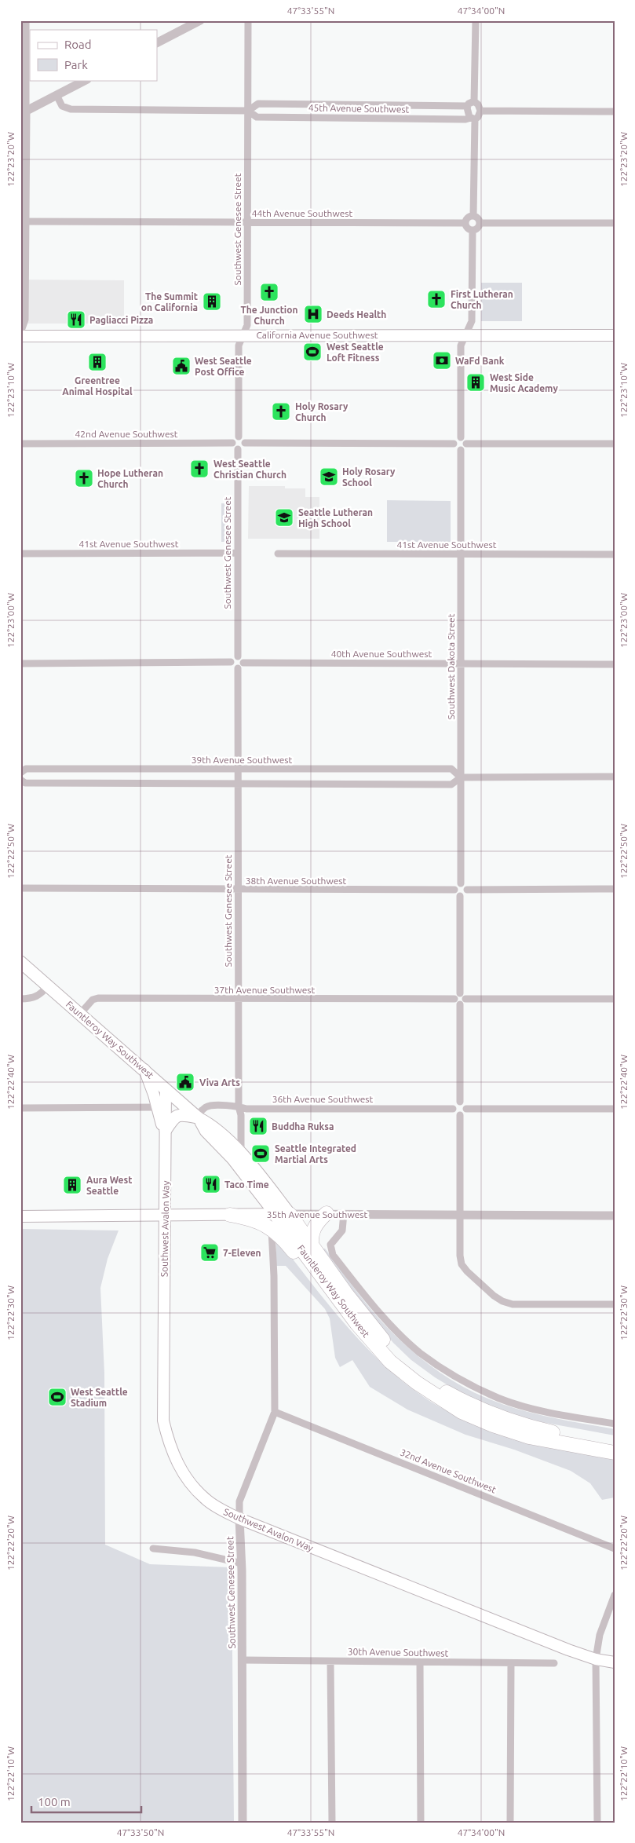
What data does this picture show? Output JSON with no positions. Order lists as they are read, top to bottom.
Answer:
{
  "streets": {
    "highway": ["Fauntleroy Way Southwest"],
    "main road": ["California Avenue Southwest", "35th Avenue Southwest", "Southwest Avalon Way"],
    "street": [
      "45th Avenue Southwest",
      "44th Avenue Southwest",
      "Southwest Genesee Street",
      "42nd Avenue Southwest",
      "41st Avenue Southwest",
      "40th Avenue Southwest",
      "Southwest Dakota Street",
      "39th Avenue Southwest",
      "38th Avenue Southwest",
      "37th Avenue Southwest",
      "36th Avenue Southwest",
      "32nd Avenue Southwest",
      "30th Avenue Southwest"
    ]
  },
  "crossings": [
    ["45th Avenue Southwest", "Southwest Genesee Street"],
    ["44th Avenue Southwest", "Southwest Genesee Street"],
    ["Southwest Genesee Street", "California Avenue Southwest"],
    ["Southwest Genesee Street", "42nd Avenue Southwest"],
    ["Southwest Genesee Street", "41st Avenue Southwest"],
    ["Southwest Genesee Street", "40th Avenue Southwest"],
    ["Southwest Genesee Street", "39th Avenue Southwest"],
    ["Southwest Genesee Street", "38th Avenue Southwest"],
    ["Southwest Genesee Street", "37th Avenue Southwest"],
    ["Southwest Genesee Street", "Fauntleroy Way Southwest"],
    ["Southwest Genesee Street", "36th Avenue Southwest"],
    ["Southwest Genesee Street", "Southwest Avalon Way"],
    ["Southwest Genesee Street", "32nd Avenue Southwest"],
    ["Southwest Genesee Street", "30th Avenue Southwest"],
    ["41st Avenue Southwest", "Southwest Dakota Street"],
    ["40th Avenue Southwest", "Southwest Dakota Street"],
    ["Southwest Dakota Street", "39th Avenue Southwest"],
    ["Southwest Dakota Street", "38th Avenue Southwest"],
    ["37th Avenue Southwest", "Fauntleroy Way Southwest"],
    ["Fauntleroy Way Southwest", "36th Avenue Southwest"],
    ["Fauntleroy Way Southwest", "35th Avenue Southwest"],
    ["Fauntleroy Way Southwest", "Southwest Avalon Way"],
    ["35th Avenue Southwest", "Southwest Avalon Way"]
  ],
  "places": {
    "church": [
      "The Junction Church",
      "First Lutheran Church",
      "Holy Rosary Church",
      "West Seattle Christian Church",
      "Hope Lutheran Church"
    ],
    "building": [
      "The Summit on California",
      "Greentree Animal Hospital",
      "West Side Music Academy",
      "Aura West Seattle"
    ],
    "hospital": ["Deeds Health"],
    "restaurant": ["Pagliacci Pizza", "Buddha Ruksa", "Taco Time"],
    "sports": ["West Seattle Loft Fitness", "Seattle Integrated Martial Arts", "West Seattle Stadium"],
    "bank": ["WaFd Bank"],
    "public building": ["West Seattle Post Office", "Viva Arts"],
    "school or university": ["Holy Rosary School", "Seattle Lutheran High School"],
    "supermarket": ["7-Eleven"]
  },
  "legend": ["Road", "Park"],
  "scale_bar": "100 m",
  "coordinates": [
    "47°33'55\"N",
    "47°34'00\"N",
    "122°23'20\"W",
    "122°23'10\"W",
    "122°23'00\"W",
    "122°22'50\"W",
    "122°22'40\"W",
    "122°22'30\"W",
    "122°22'20\"W",
    "122°22'10\"W",
    "47°33'50\"N"
  ]
}
